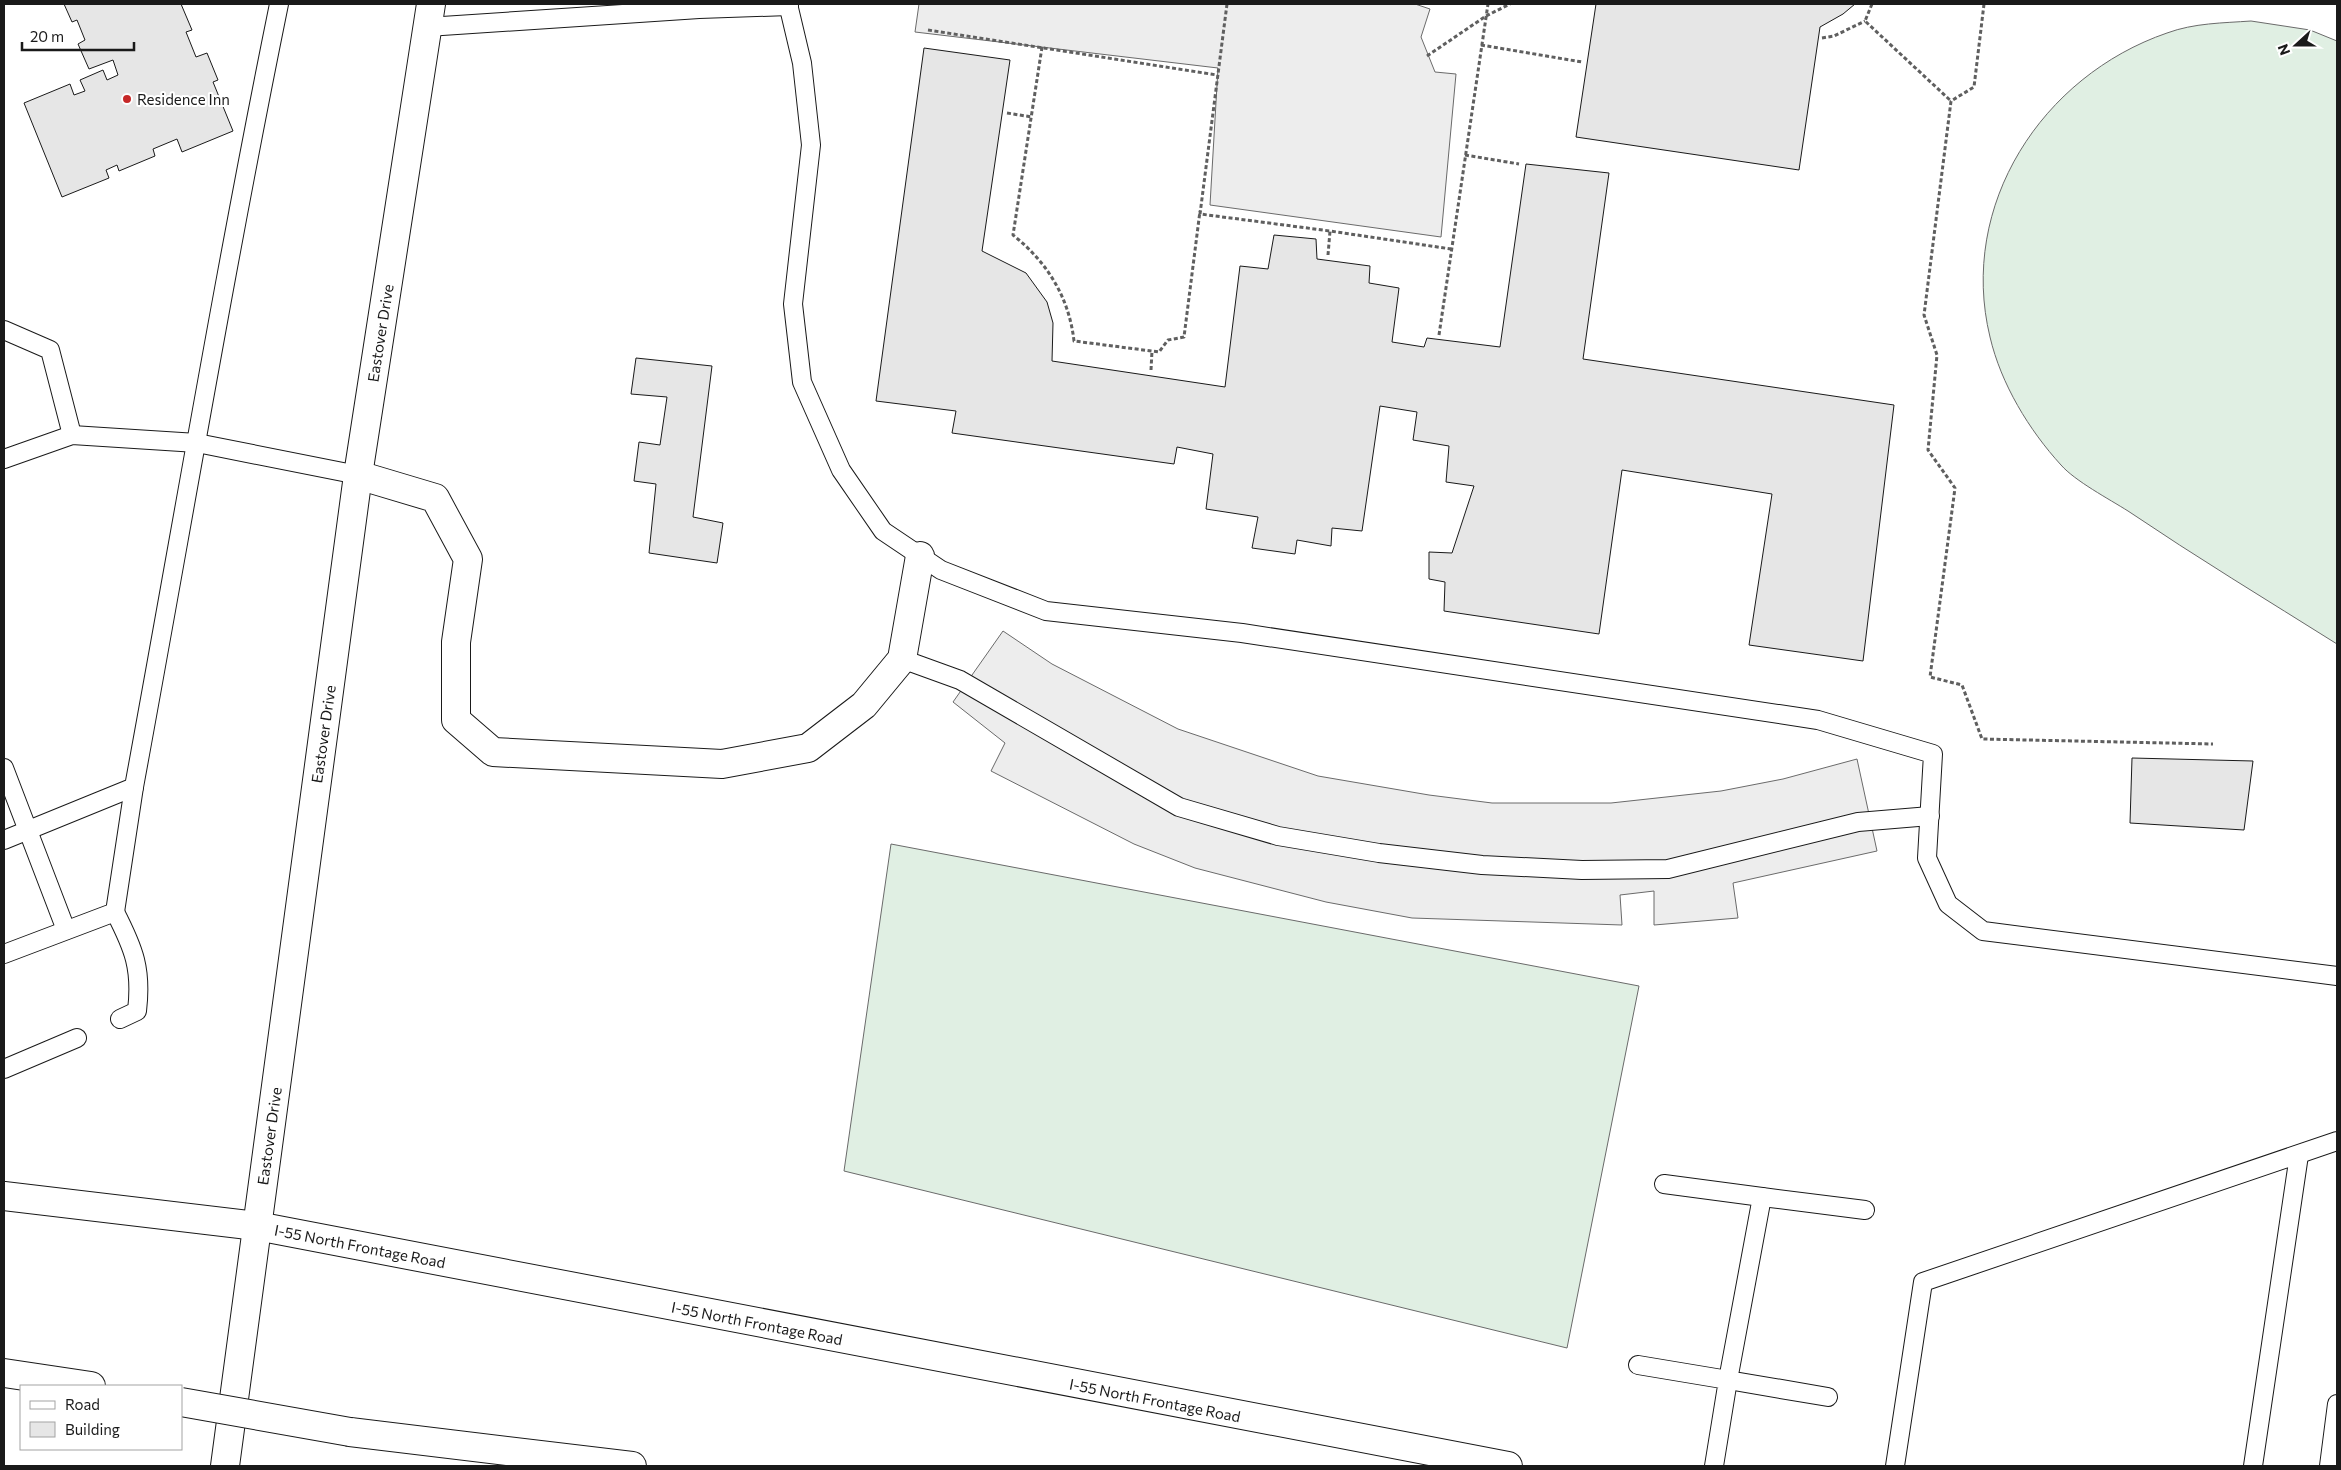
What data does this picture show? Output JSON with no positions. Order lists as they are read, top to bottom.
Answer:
{
  "streets": {
    "main road": ["Eastover Drive", "I-55 North Frontage Road"]
  },
  "crossings": [
    ["Eastover Drive", "I-55 North Frontage Road"]
  ],
  "places": ["Residence Inn"],
  "legend": ["Road", "Building"],
  "scale_bar": "20 m",
  "north": "left"
}
